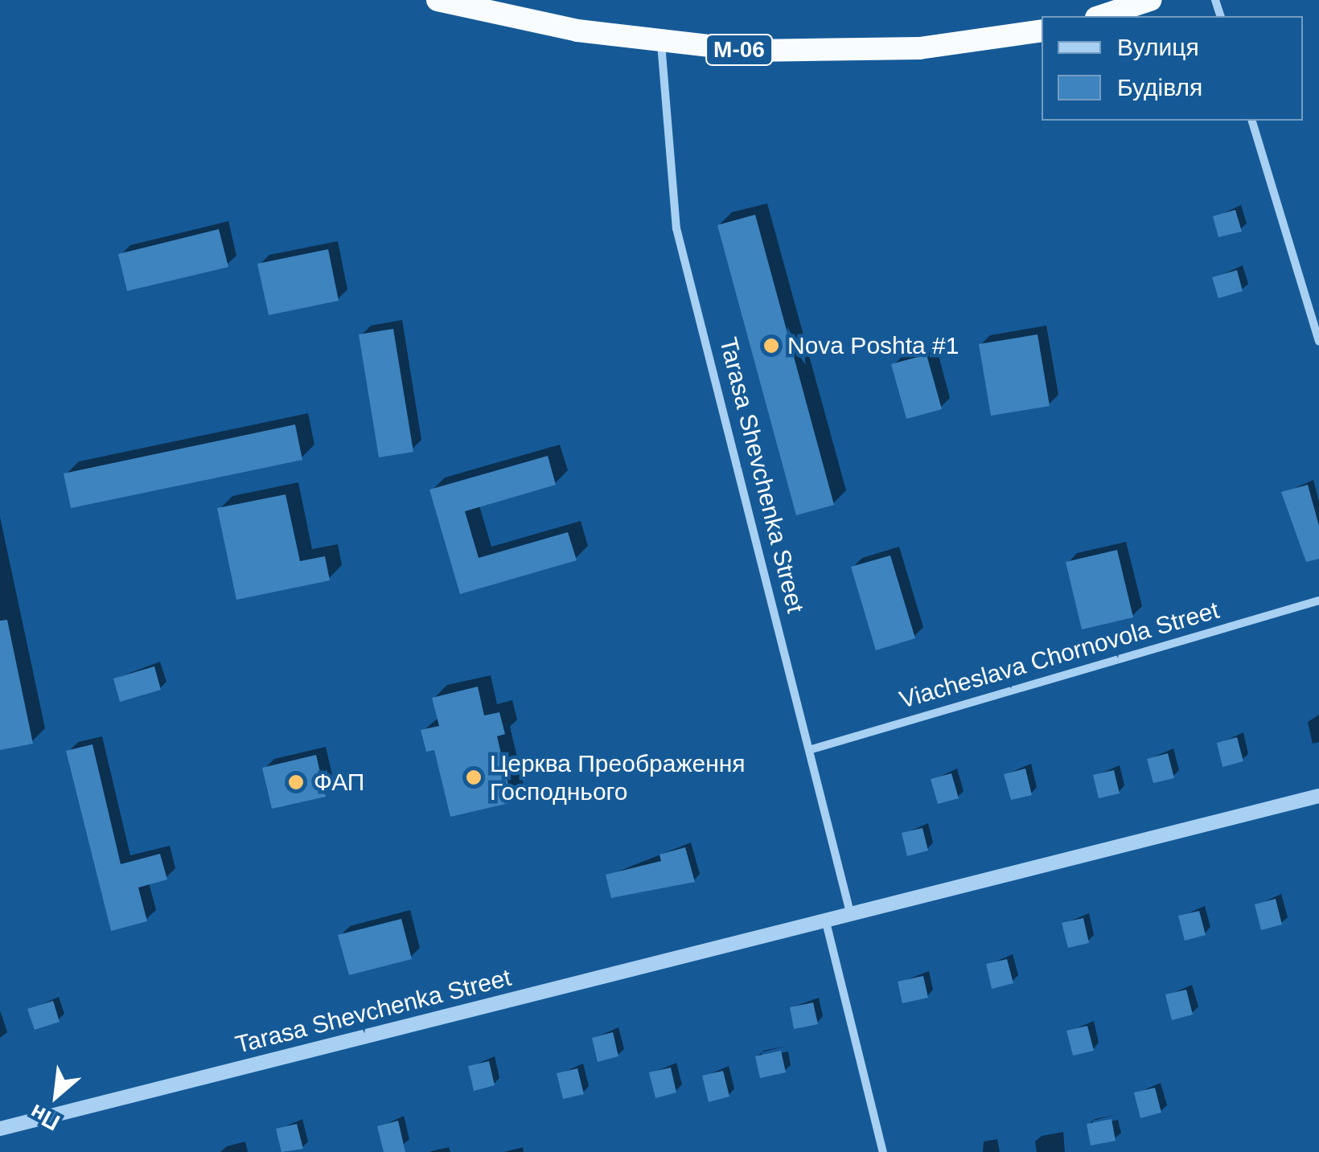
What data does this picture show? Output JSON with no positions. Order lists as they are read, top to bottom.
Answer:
{
  "streets": {
    "highway": ["М-06"],
    "street": ["Tarasa Shevchenka Street", "Viacheslava Chornovola Street"]
  },
  "crossings": [
    ["М-06", "Tarasa Shevchenka Street"],
    ["Tarasa Shevchenka Street", "Viacheslava Chornovola Street"]
  ],
  "places": ["Nova Poshta #1", "Церква Преображення Господнього", "ФАП"],
  "legend": ["Вулиця", "Будівля"],
  "north": "bottom left"
}
